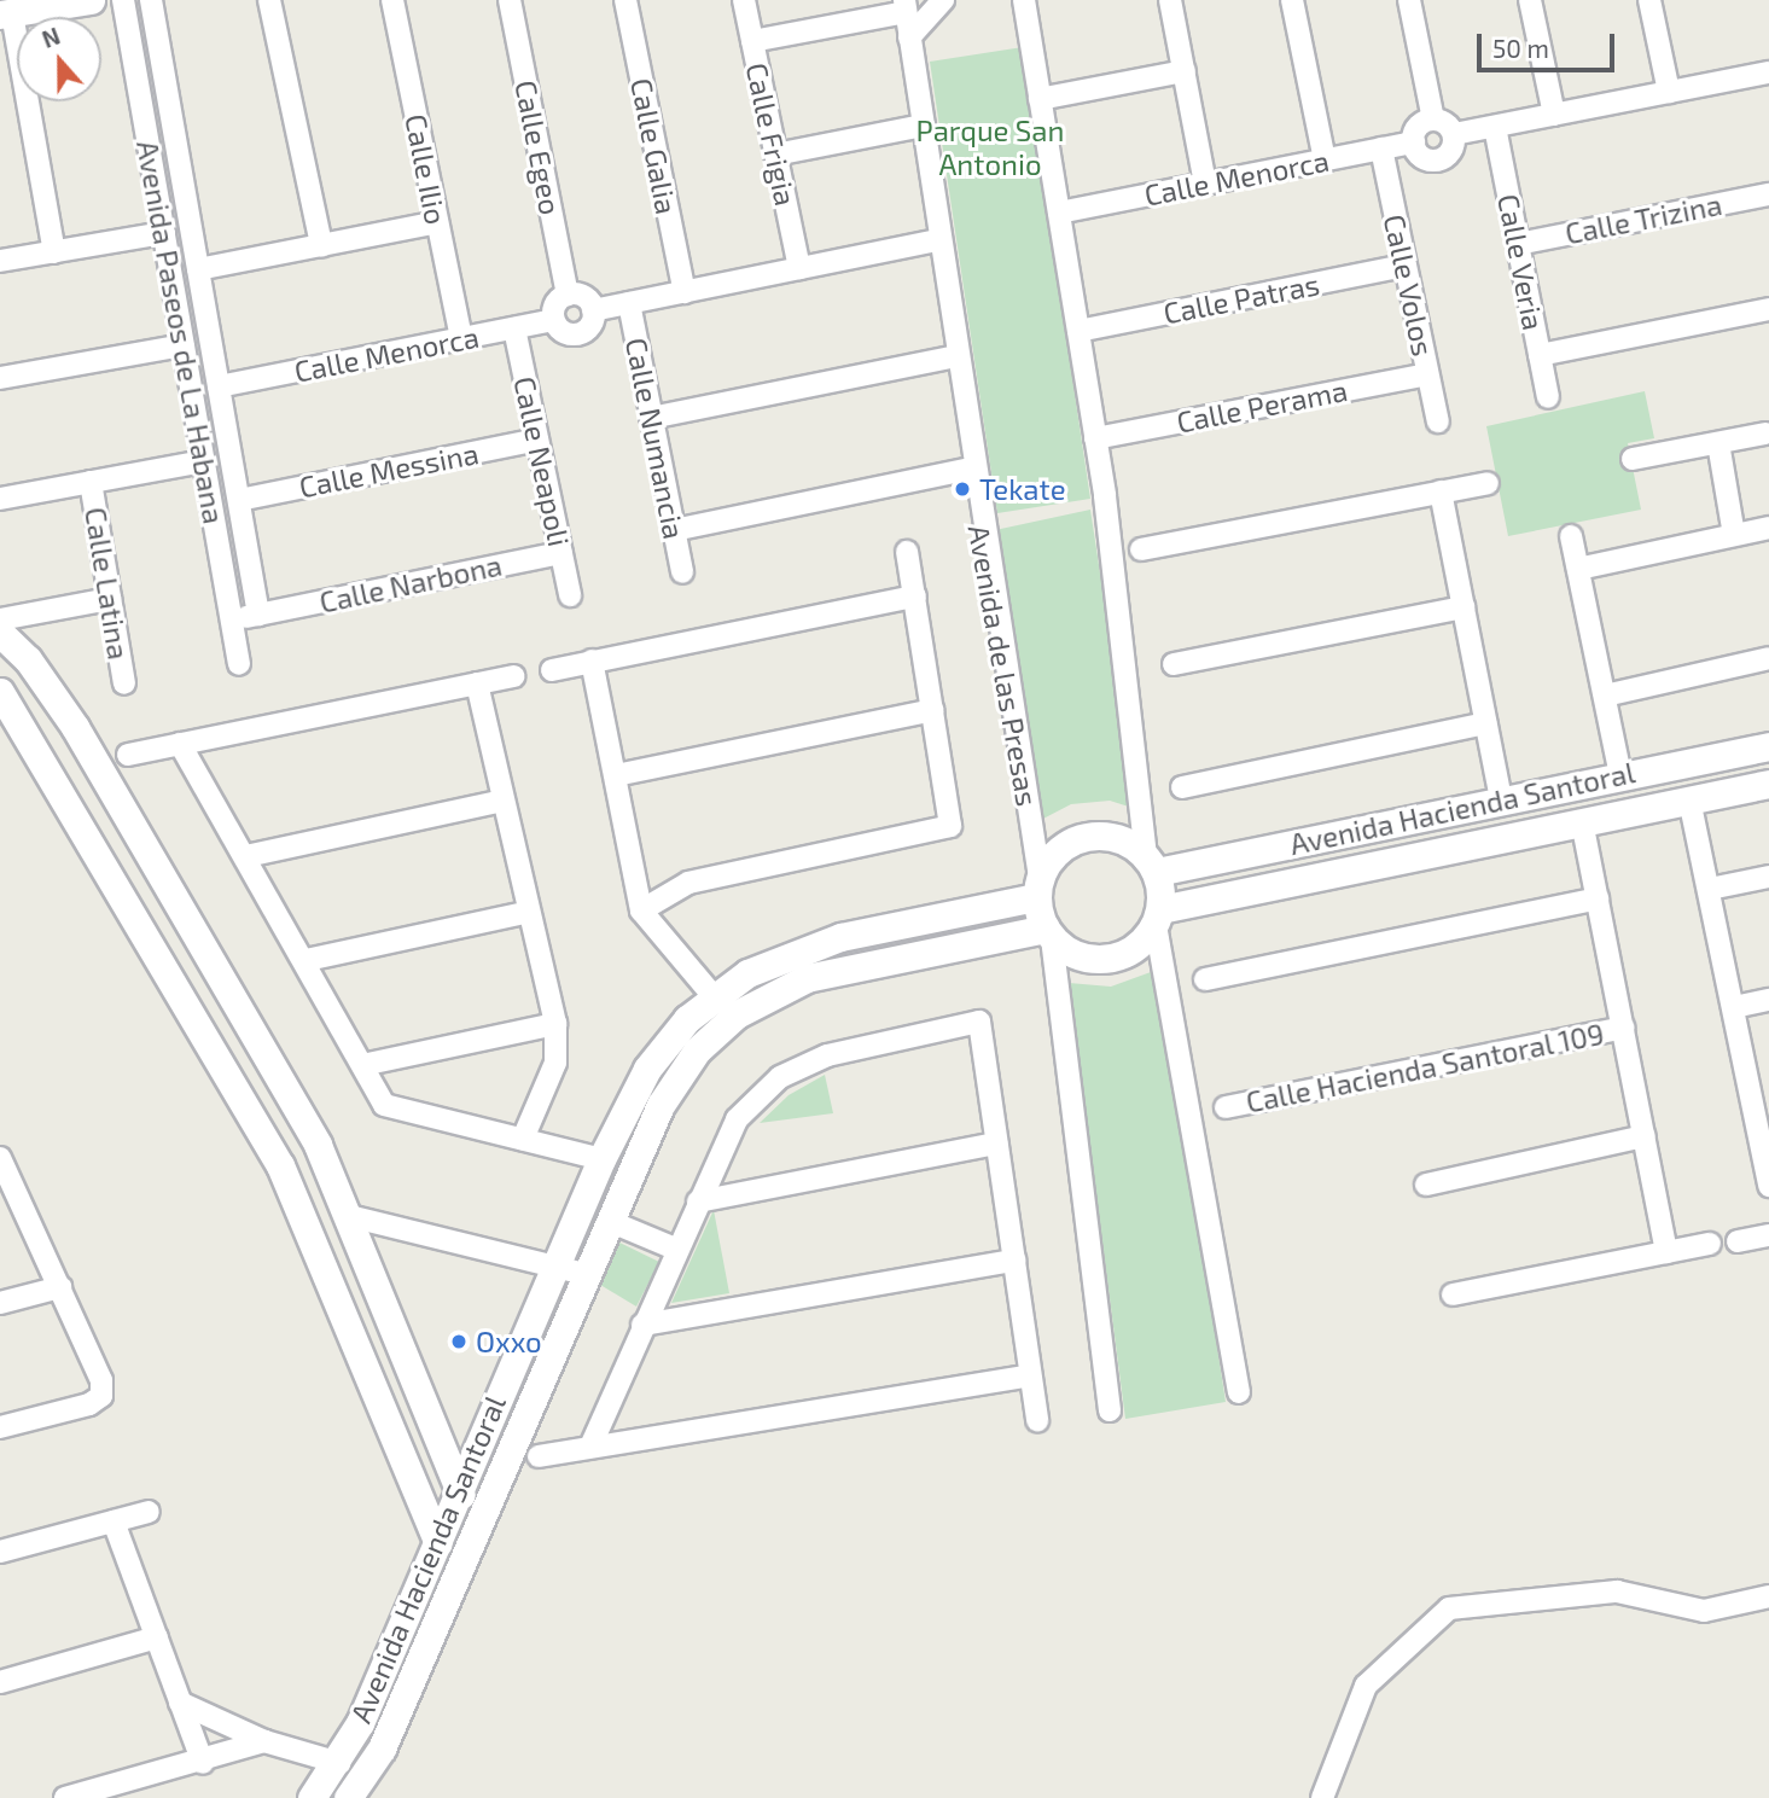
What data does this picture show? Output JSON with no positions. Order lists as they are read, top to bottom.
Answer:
{
  "streets": {
    "street": [
      "Calle Frigia",
      "Calle Galia",
      "Calle Egeo",
      "Calle Ilio",
      "Calle Menorca",
      "Calle Trizina",
      "Calle Veria",
      "Calle Volos",
      "Calle Patras",
      "Avenida Paseos de La Habana",
      "Calle Perama",
      "Calle Numancia",
      "Calle Neapoli",
      "Calle Messina",
      "Calle Latina",
      "Calle Narbona",
      "Avenida de las Presas",
      "Avenida Hacienda Santoral",
      "Calle Hacienda Santoral 109"
    ]
  },
  "crossings": [
    ["Calle Egeo", "Calle Menorca"],
    ["Calle Ilio", "Calle Menorca"],
    ["Calle Menorca", "Calle Volos"],
    ["Calle Menorca", "Avenida Paseos de La Habana"],
    ["Calle Menorca", "Calle Neapoli"],
    ["Calle Trizina", "Calle Veria"],
    ["Calle Volos", "Calle Patras"],
    ["Calle Volos", "Calle Perama"],
    ["Avenida Paseos de La Habana", "Calle Messina"],
    ["Avenida Paseos de La Habana", "Calle Narbona"],
    ["Calle Neapoli", "Calle Messina"],
    ["Calle Neapoli", "Calle Narbona"],
    ["Avenida de las Presas", "Avenida Hacienda Santoral"],
    ["Avenida Hacienda Santoral", "Calle Hacienda Santoral 109"]
  ],
  "parks": ["Parque San Antonio"],
  "places": ["Tekate", "Oxxo"],
  "scale_bar": "50 m",
  "north": "top"
}
